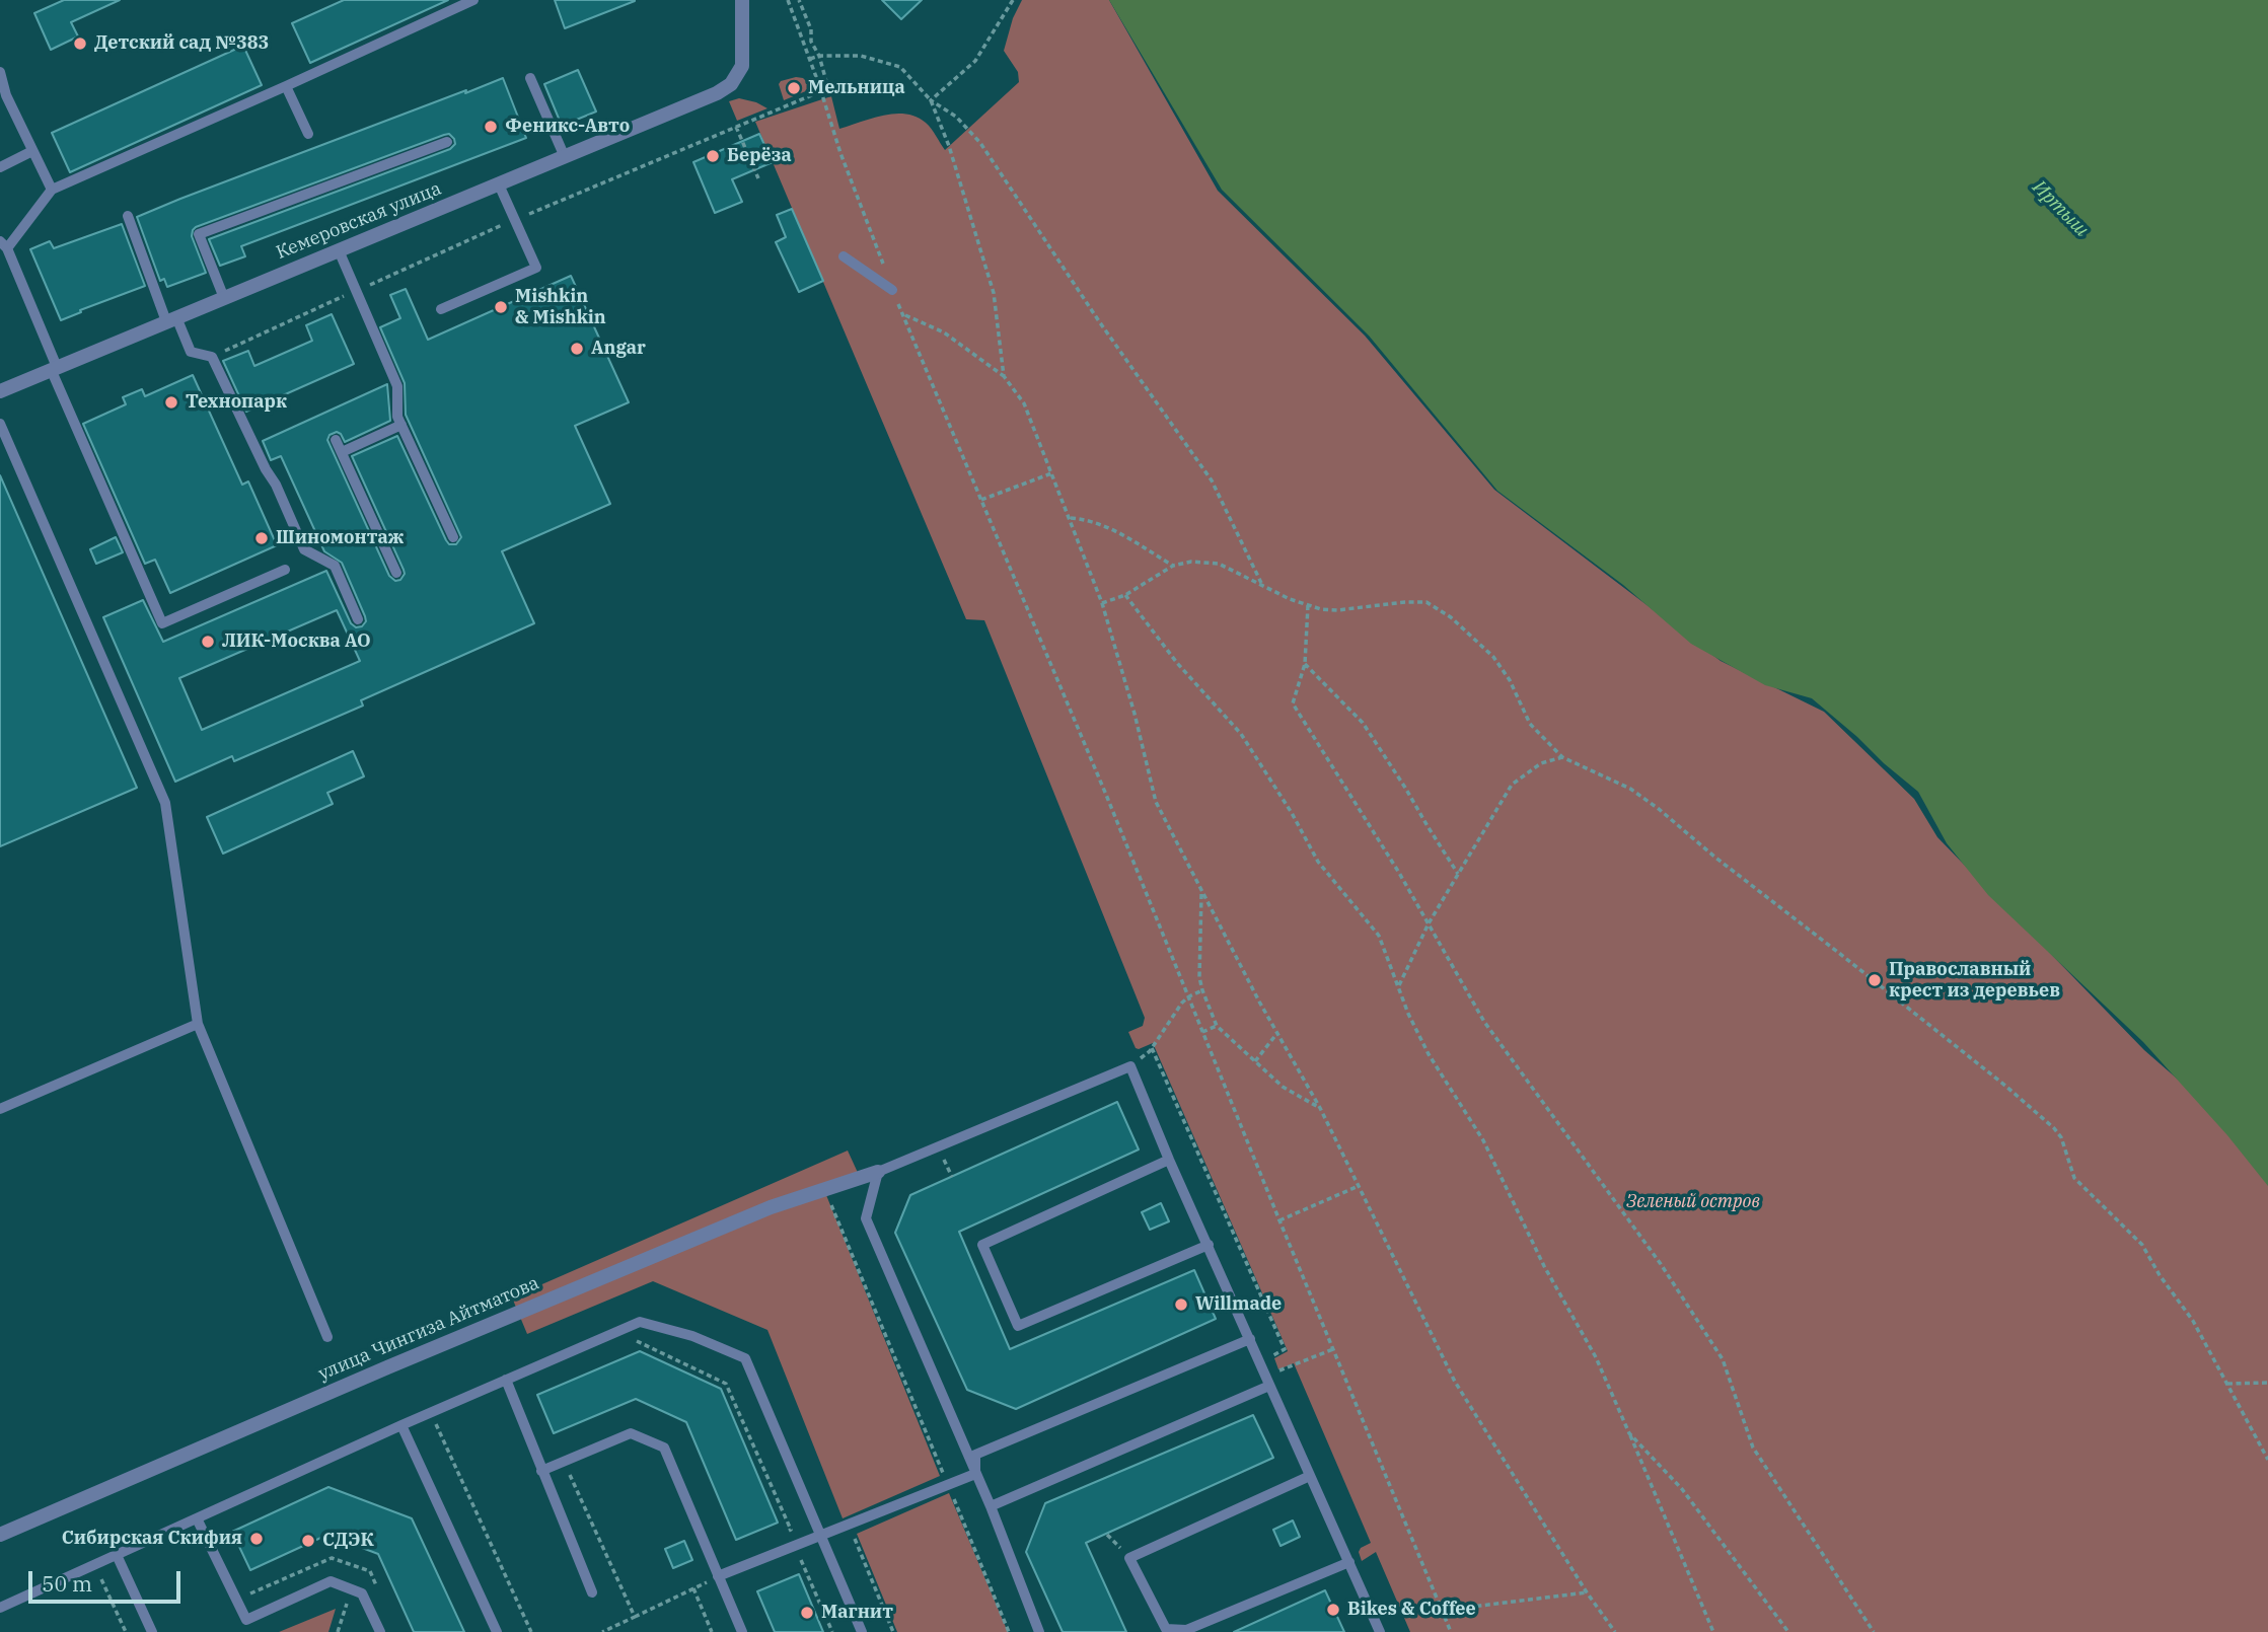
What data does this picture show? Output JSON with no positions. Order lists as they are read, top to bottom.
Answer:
{
  "streets": {
    "street": ["Кемеровская улица", "улица Чингиза Айтматова"]
  },
  "water": ["Иртыш"],
  "parks": ["Зеленый остров"],
  "places": [
    "Детский сад №383",
    "Мельница",
    "Феникс-Авто",
    "Берёза",
    "Mishkin & Mishkin",
    "Angar",
    "Технопарк",
    "Шиномонтаж",
    "ЛИК-Москва АО",
    "Православный крест из деревьев",
    "Willmade",
    "Сибирская Скифия",
    "СДЭК",
    "Bikes & Coffee",
    "Магнит"
  ],
  "scale_bar": "50 m"
}
